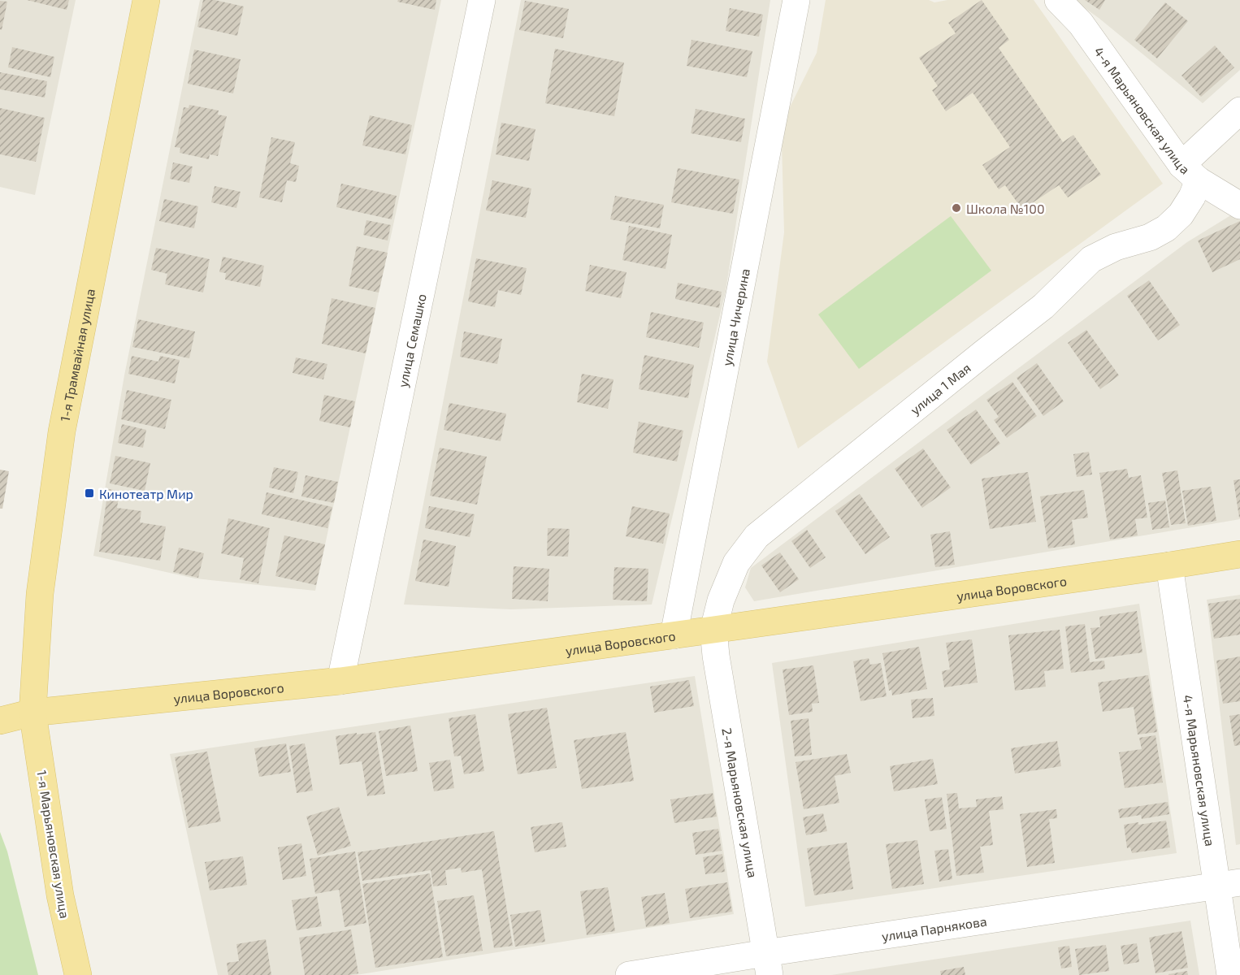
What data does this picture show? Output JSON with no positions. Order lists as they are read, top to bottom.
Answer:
{
  "streets": {
    "main road": ["1-я Трамвайная улица", "улица Воровского", "1-я Марьяновская улица"],
    "street": [
      "4-я Марьяновская улица",
      "улица Чичерина",
      "улица Семашко",
      "улица 1 Мая",
      "2-я Марьяновская улица",
      "улица Парнякова"
    ]
  },
  "crossings": [
    ["4-я Марьяновская улица", "улица 1 Мая"],
    ["4-я Марьяновская улица", "улица Воровского"],
    ["4-я Марьяновская улица", "улица Парнякова"],
    ["улица Чичерина", "улица Воровского"],
    ["улица Семашко", "улица Воровского"],
    ["1-я Трамвайная улица", "улица Воровского"],
    ["1-я Трамвайная улица", "1-я Марьяновская улица"],
    ["улица 1 Мая", "улица Воровского"],
    ["улица 1 Мая", "2-я Марьяновская улица"],
    ["улица Воровского", "2-я Марьяновская улица"],
    ["улица Воровского", "1-я Марьяновская улица"],
    ["2-я Марьяновская улица", "улица Парнякова"]
  ],
  "places": {
    "other": ["Школа №100"],
    "transit": ["Кинотеатр Мир"]
  }
}
